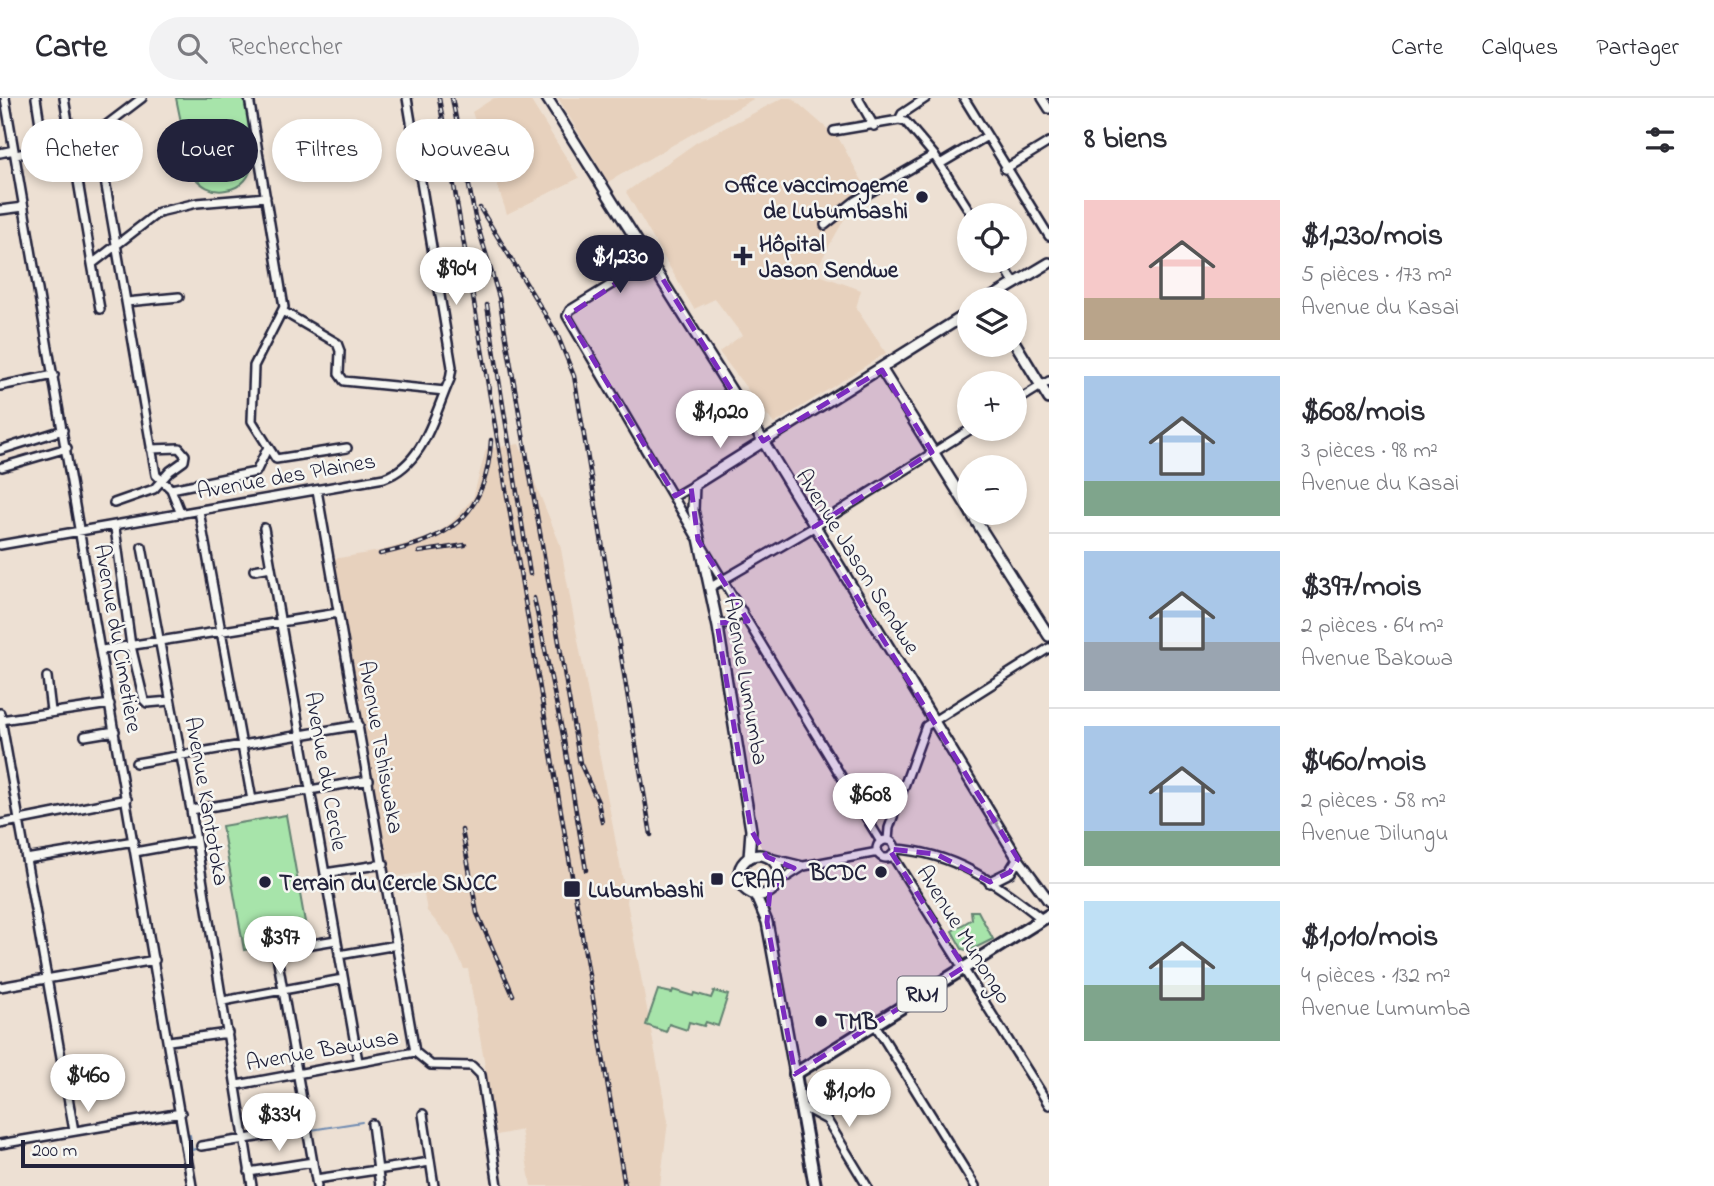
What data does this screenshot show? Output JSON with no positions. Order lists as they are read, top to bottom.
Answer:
{
  "streets": {
    "highway": ["RN1"],
    "main road": ["Avenue Jason Sendwe", "Avenue Lumumba"],
    "street": [
      "Avenue des Plaines",
      "Avenue du Cimetière",
      "Avenue Tshiswaka",
      "Avenue du Cercle",
      "Avenue Kantotoka",
      "Avenue Munongo",
      "Avenue Bawusa"
    ]
  },
  "crossings": [
    ["Avenue des Plaines", "Avenue du Cimetière"],
    ["Avenue des Plaines", "Avenue Tshiswaka"],
    ["Avenue Jason Sendwe", "Avenue Munongo"],
    ["Avenue Lumumba", "Avenue Munongo"],
    ["Avenue Tshiswaka", "Avenue Bawusa"],
    ["Avenue du Cercle", "Avenue Bawusa"],
    ["Avenue Kantotoka", "Avenue Bawusa"],
    ["Avenue Munongo", "RN1"]
  ],
  "places": {
    "other": [
      "Office vaccimogeme de Lubumbashi",
      "BCDC",
      "Terrain du Cercle SNCC",
      "TMB"
    ],
    "health": ["Hôpital Jason Sendwe"],
    "transit": ["CRAA", "Lubumbashi"]
  },
  "scale_bar": "200 m",
  "page": {
    "header": "Carte",
    "search": "Rechercher",
    "nav": ["Carte", "Calques", "Partager"],
    "heading": "8 biens",
    "chip": [
      "Acheter",
      "Louer",
      "Filtres",
      "Nouveau"
    ],
    "list": [
      {
        "name": "$1,230/mois",
        "note": "5 pièces · 173 m² · Avenue du Kasai"
      },
      {
        "name": "$608/mois",
        "note": "3 pièces · 98 m² · Avenue du Kasai"
      },
      {
        "name": "$397/mois",
        "note": "2 pièces · 64 m² · Avenue Bakowa"
      },
      {
        "name": "$460/mois",
        "note": "2 pièces · 58 m² · Avenue Dilungu"
      },
      {
        "name": "$1,010/mois",
        "note": "4 pièces · 132 m² · Avenue Lumumba"
      }
    ],
    "map_buttons": ["+", "−"],
    "price": [
      "$1,230",
      "$904",
      "$1,020",
      "$608",
      "$397",
      "$460",
      "$1,010",
      "$334"
    ],
    "scale": "200 m"
  }
}
